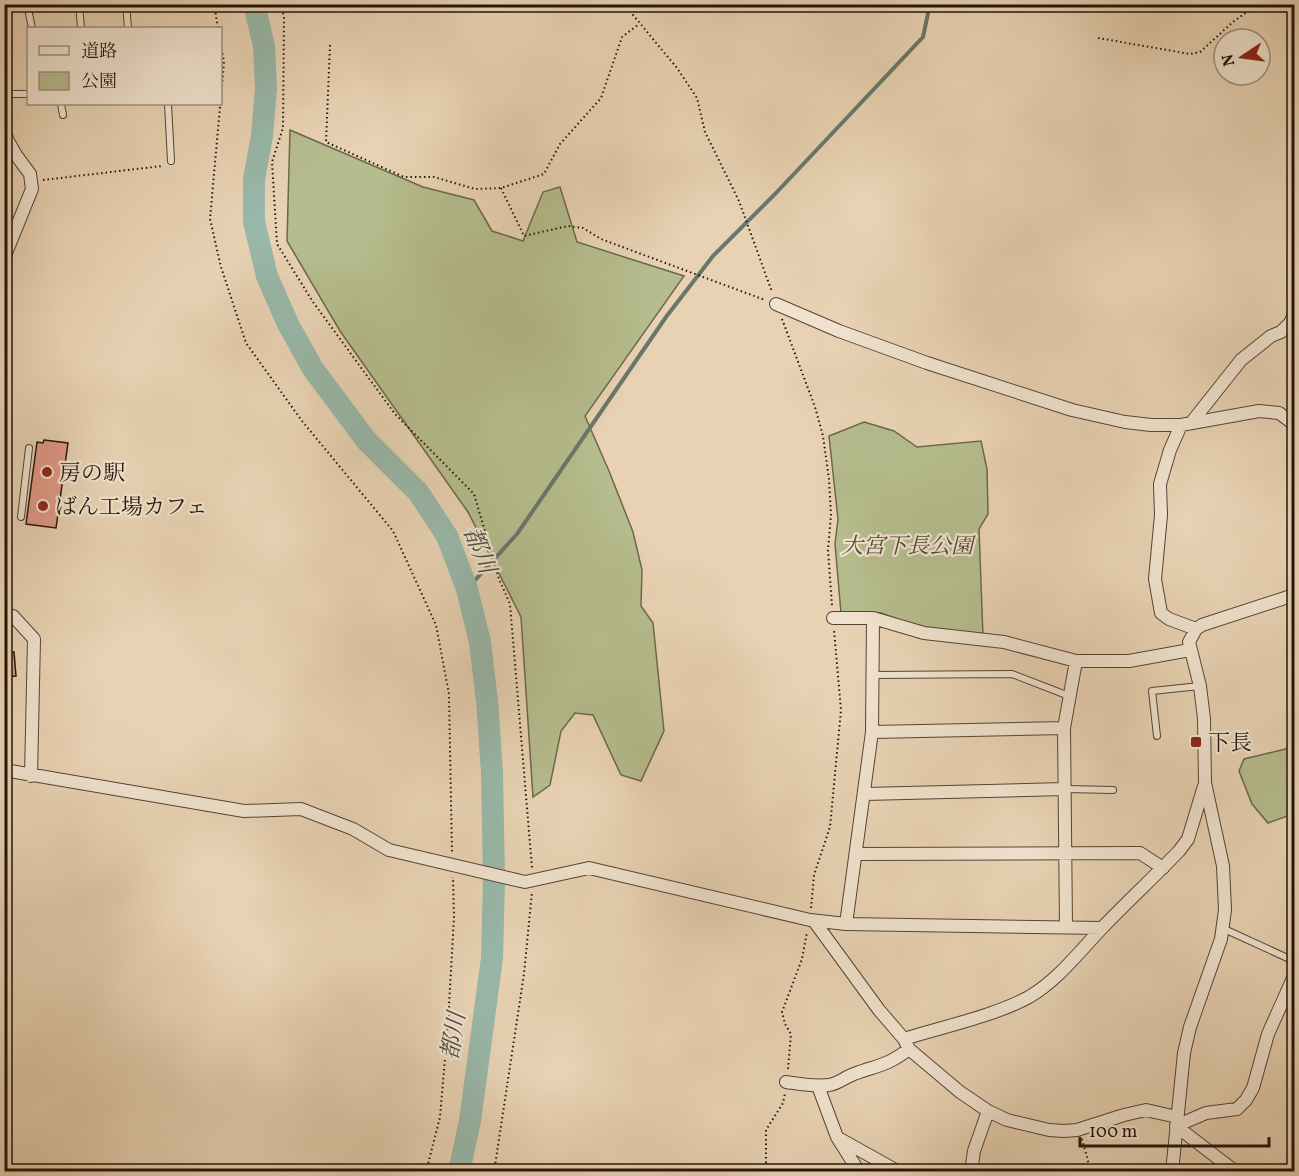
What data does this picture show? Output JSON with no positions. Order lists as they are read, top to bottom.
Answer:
{
  "water": ["都川"],
  "parks": ["大宮下長公園"],
  "places": {
    "other": ["房の駅", "ばん工場カフェ"],
    "transit": ["下長"]
  },
  "legend": ["道路", "公園"],
  "scale_bar": "100 m",
  "north": "left"
}
